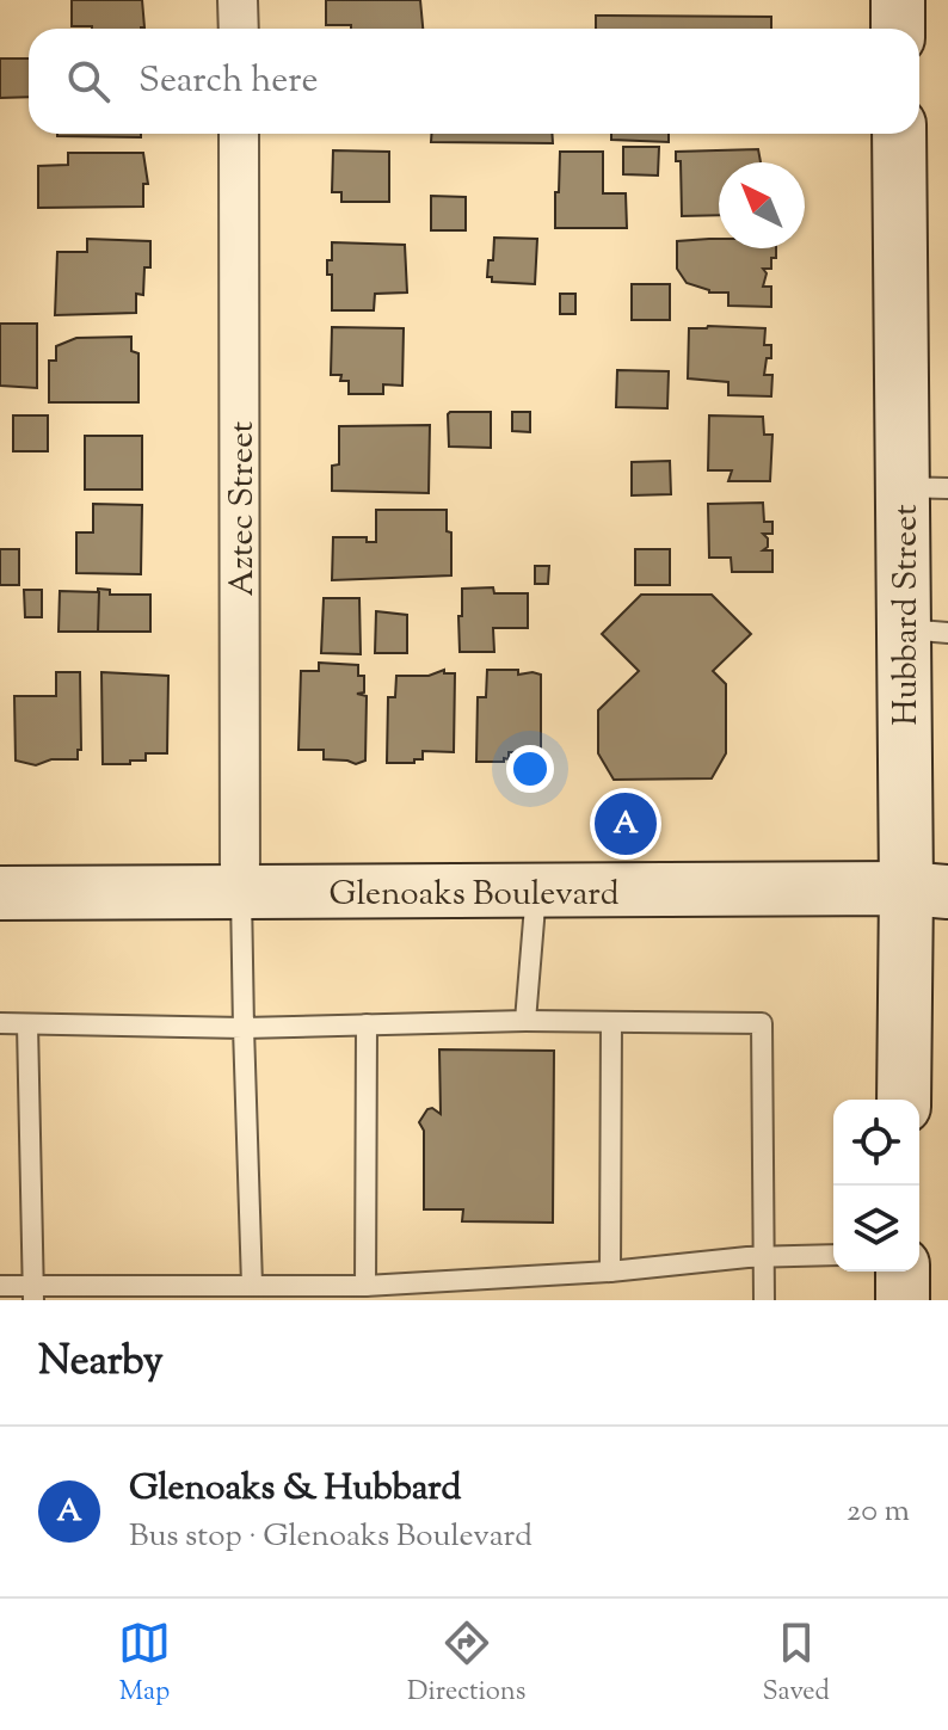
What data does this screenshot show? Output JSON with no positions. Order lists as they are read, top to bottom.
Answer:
{
  "streets": {
    "main road": ["Hubbard Street", "Glenoaks Boulevard"],
    "street": ["Aztec Street"]
  },
  "crossings": [
    ["Aztec Street", "Glenoaks Boulevard"],
    ["Hubbard Street", "Glenoaks Boulevard"]
  ],
  "north": "top left",
  "page": {
    "search": "Search here",
    "pins": "A",
    "heading": "Nearby",
    "list": [
      {
        "mark": "A",
        "name": "Glenoaks & Hubbard",
        "note": "Bus stop · Glenoaks Boulevard",
        "value": "20 m"
      }
    ],
    "nav": ["Map", "Directions", "Saved"]
  }
}
